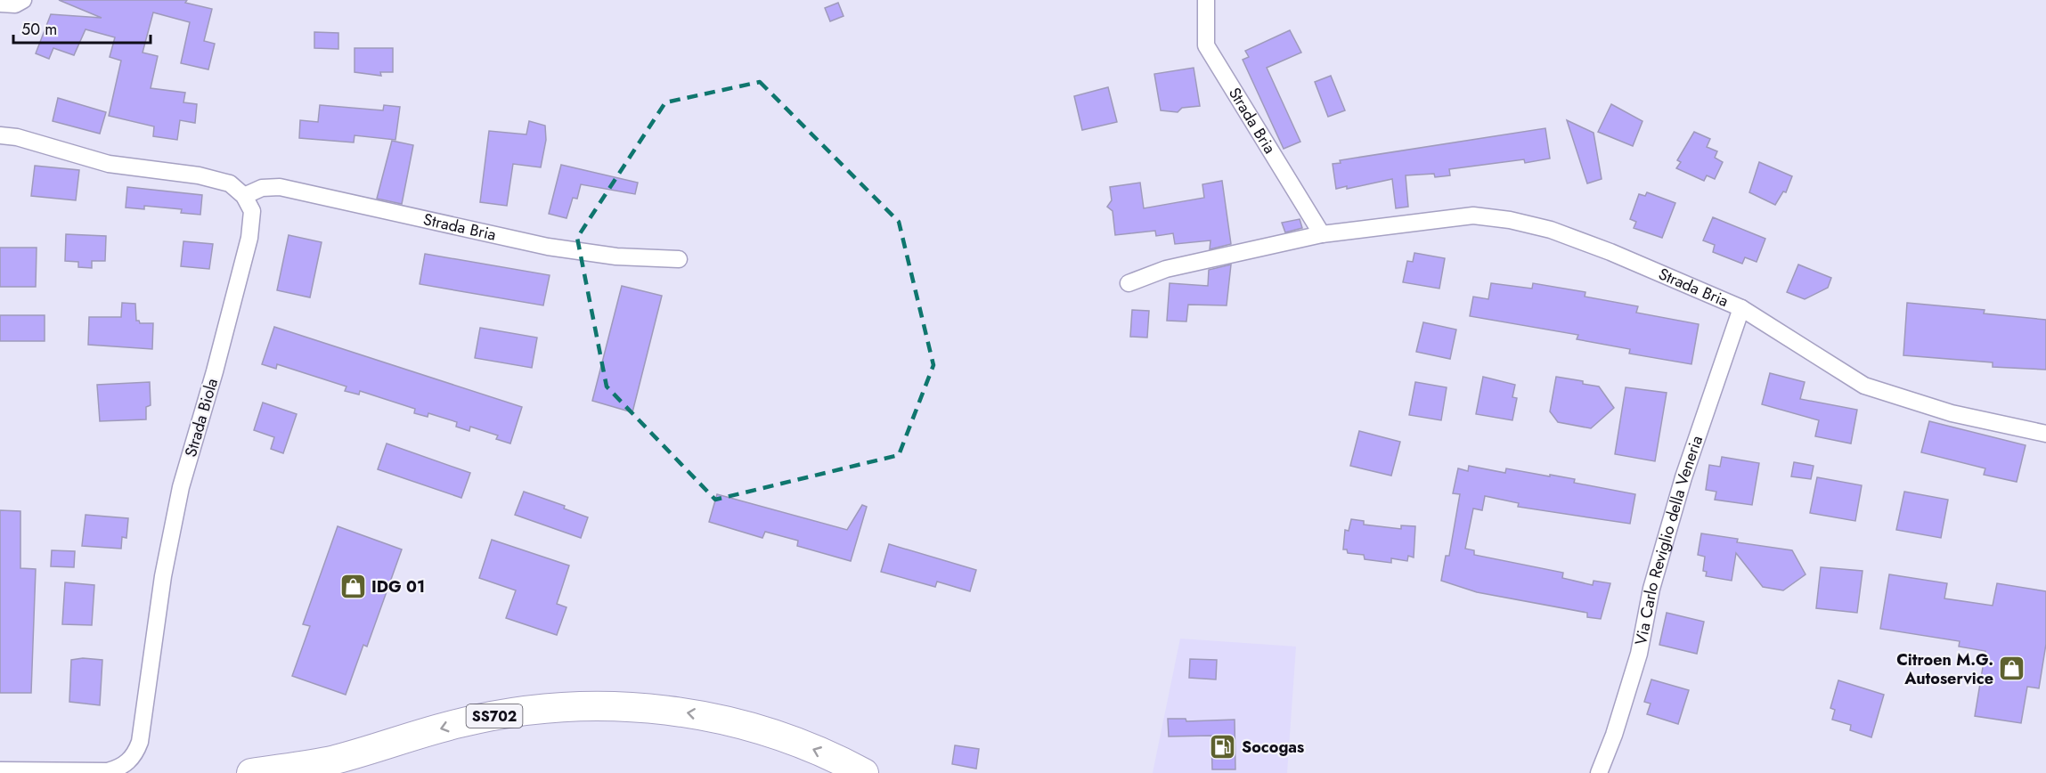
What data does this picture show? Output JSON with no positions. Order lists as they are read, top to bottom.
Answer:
{
  "streets": {
    "highway": ["SS702"],
    "street": ["Strada Bria", "Strada Biola", "Via Carlo Reviglio della Veneria"]
  },
  "crossings": [
    ["Strada Bria", "Strada Biola"],
    ["Strada Bria", "Via Carlo Reviglio della Veneria"]
  ],
  "places": {
    "shop": ["IDG 01", "Citroen M.G. Autoservice"],
    "fuel station": ["Socogas"]
  },
  "scale_bar": "50 m"
}
